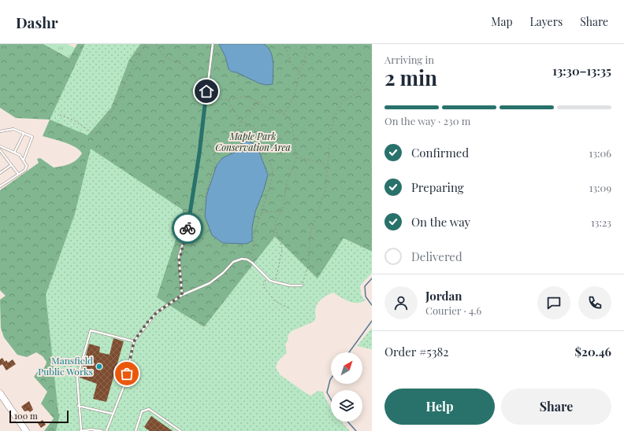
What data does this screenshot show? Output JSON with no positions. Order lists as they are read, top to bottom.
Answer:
{
  "parks": ["Maple Park Conservation Area"],
  "places": ["Mansfield Public Works"],
  "scale_bar": "100 m",
  "north": "top right",
  "page": {
    "header": "Dashr",
    "nav": ["Map", "Layers", "Share"],
    "heading": ["2 min", "Arriving in", "13:30–13:35"],
    "panel": [
      "Jordan",
      "Courier · 4.6",
      "Order #5382",
      "$20.46"
    ],
    "bar": "On the way · 230 m",
    "list": [
      ["Confirmed", "13:06"],
      ["Preparing", "13:09"],
      ["On the way", "13:23"],
      "Delivered"
    ],
    "buttons": ["Help", "Share"],
    "scale": "100 m"
  }
}
